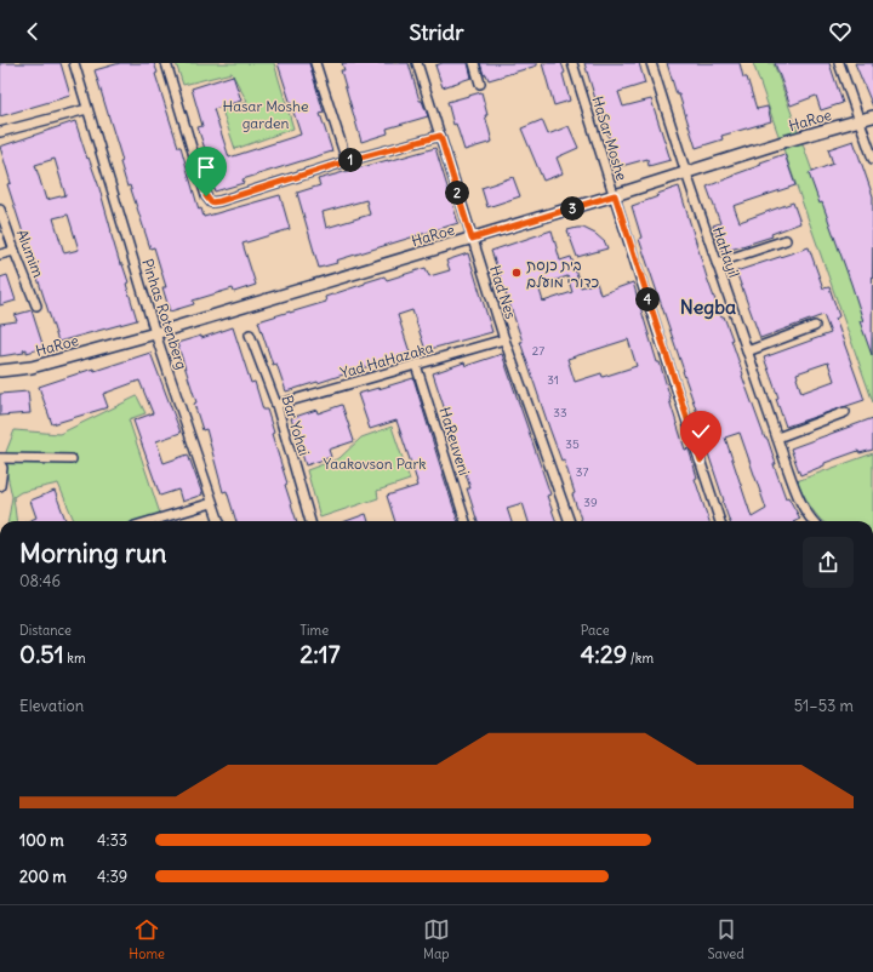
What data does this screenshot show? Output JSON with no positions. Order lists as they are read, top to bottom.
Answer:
{
  "streets": {
    "street": [
      "HaRoe",
      "HaSar Moshe",
      "HaHayil",
      "Alumim",
      "Had Nes",
      "Pinhas Rotenberg",
      "Yad HaHazaka",
      "Bar Yohai",
      "HaReuveni"
    ]
  },
  "crossings": [
    ["HaRoe", "HaSar Moshe"],
    ["HaRoe", "HaHayil"],
    ["HaRoe", "Had Nes"],
    ["HaRoe", "Pinhas Rotenberg"],
    ["Had Nes", "Yad HaHazaka"],
    ["Yad HaHazaka", "Bar Yohai"],
    ["Yad HaHazaka", "HaReuveni"]
  ],
  "districts": ["Negba"],
  "parks": ["Hasar Moshe garden", "Yaakovson Park"],
  "places": ["בית כנסת כדורי מועלם"],
  "house_numbers": [
    "27",
    "31",
    "33",
    "35",
    "37",
    "39"
  ],
  "page": {
    "header": "Stridr",
    "pins": [
      "1",
      "2",
      "3",
      "4"
    ],
    "heading": ["Morning run", "08:46"],
    "stats": [
      ["Distance", "0.51 km"],
      ["Time", "2:17"],
      ["Pace", "4:29 /km"]
    ],
    "chart": ["Elevation", "51–53 m"],
    "list": [
      {
        "name": "100 m",
        "note": "4:33"
      },
      {
        "name": "200 m",
        "note": "4:39"
      }
    ],
    "tabs": ["Home", "Map", "Saved"]
  }
}
